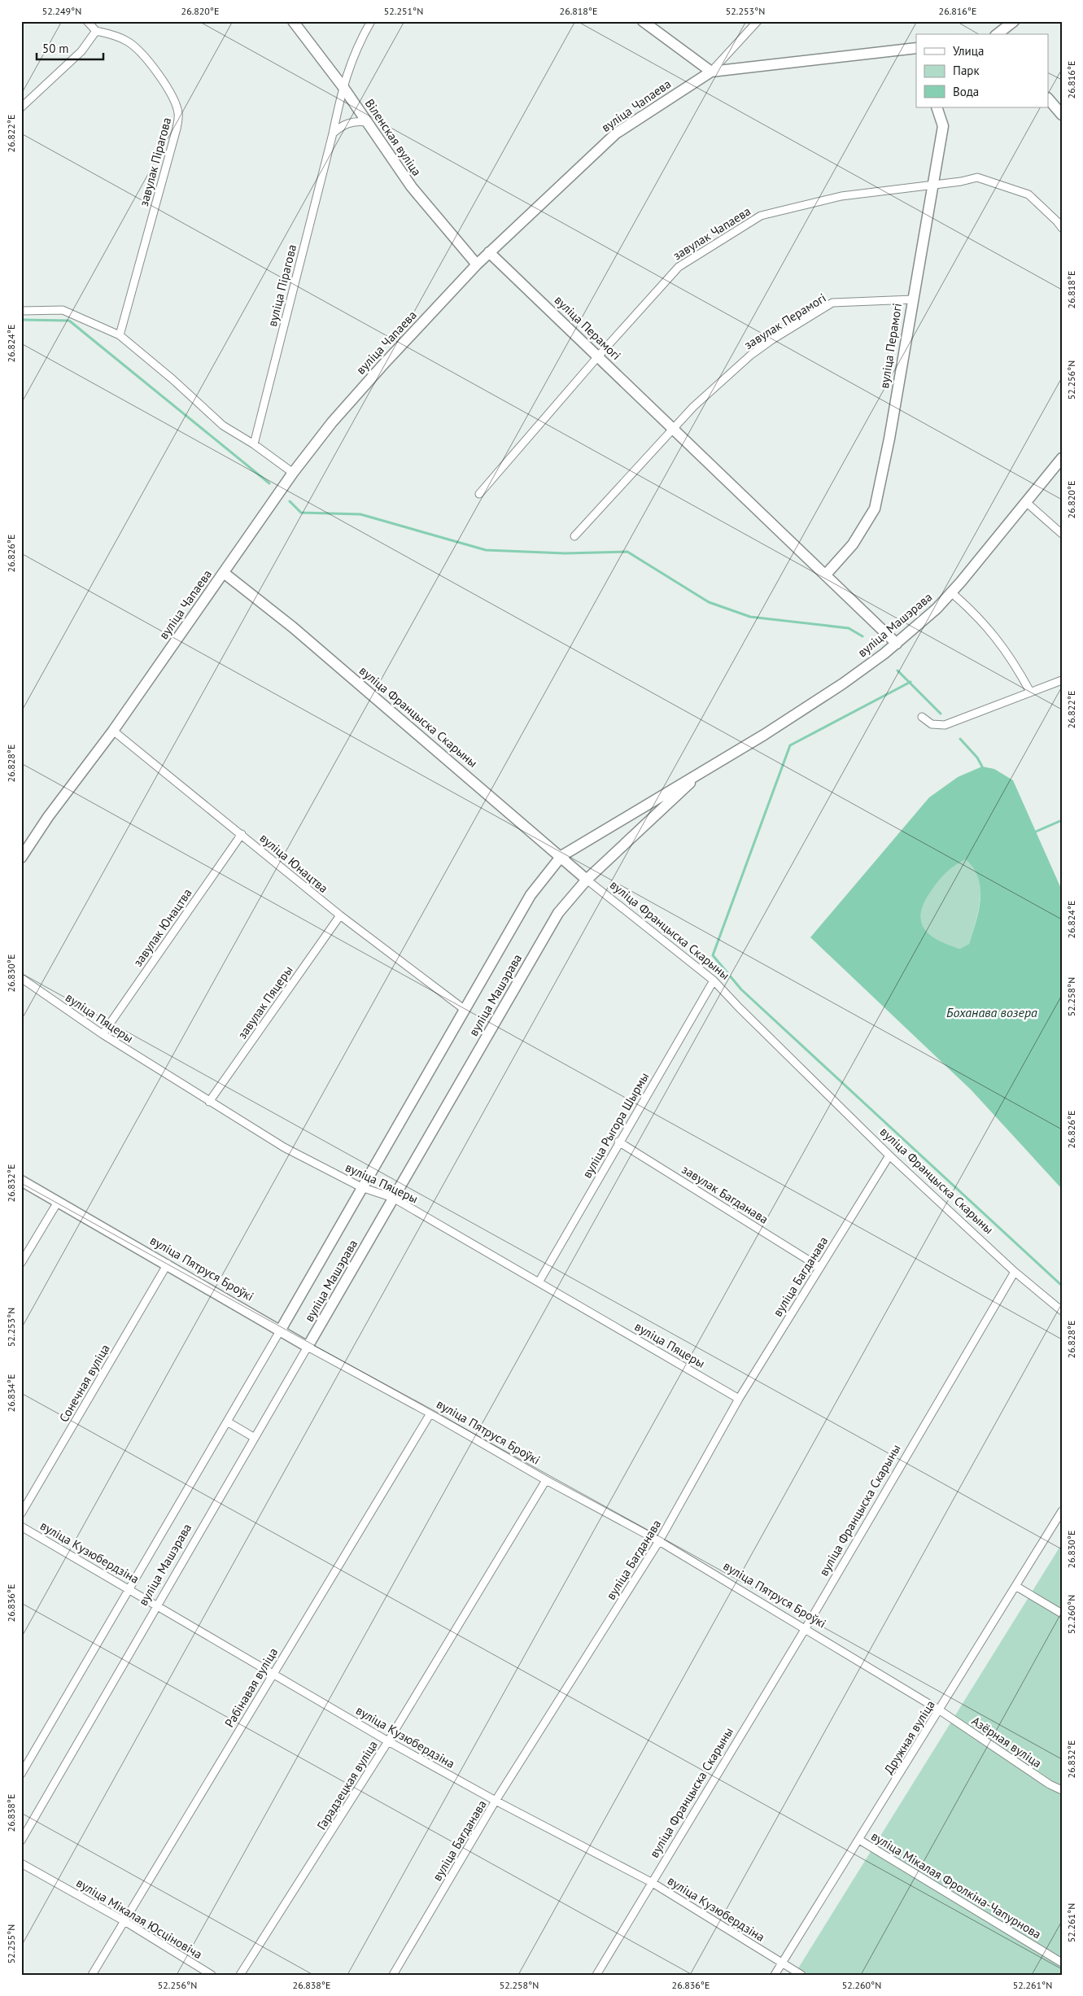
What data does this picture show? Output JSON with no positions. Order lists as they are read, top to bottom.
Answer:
{
  "streets": {
    "street": [
      "вуліца Чапаева",
      "Віленская вуліца",
      "завулак Пірагова",
      "завулак Чапаева",
      "вуліца Пірагова",
      "завулак Перамогі",
      "вуліца Перамогі",
      "вуліца Машэрава",
      "вуліца Францыска Скарыны",
      "вуліца Юнацтва",
      "завулак Юнацтва",
      "завулак Пяцеры",
      "вуліца Пяцеры",
      "вуліца Рыгора Шырмы",
      "завулак Багданава",
      "вуліца Пятруся Броўкі",
      "вуліца Багданава",
      "Сонечная вуліца",
      "вуліца Кузюбердзіна",
      "Рабінавая вуліца",
      "Дружная вуліца",
      "Азёрная вуліца",
      "Гарадзецкая вуліца",
      "вуліца Мікалая Фролкіна-Чапурнова",
      "вуліца Мікалая Юсціновіча"
    ]
  },
  "crossings": [
    ["вуліца Чапаева", "Віленская вуліца"],
    ["вуліца Чапаева", "вуліца Перамогі"],
    ["вуліца Чапаева", "вуліца Францыска Скарыны"],
    ["вуліца Чапаева", "вуліца Юнацтва"],
    ["Віленская вуліца", "вуліца Пірагова"],
    ["завулак Чапаева", "вуліца Перамогі"],
    ["завулак Перамогі", "вуліца Перамогі"],
    ["вуліца Перамогі", "вуліца Машэрава"],
    ["вуліца Машэрава", "вуліца Францыска Скарыны"],
    ["вуліца Машэрава", "вуліца Юнацтва"],
    ["вуліца Машэрава", "вуліца Пяцеры"],
    ["вуліца Машэрава", "вуліца Пятруся Броўкі"],
    ["вуліца Машэрава", "вуліца Кузюбердзіна"],
    ["вуліца Францыска Скарыны", "вуліца Рыгора Шырмы"],
    ["вуліца Францыска Скарыны", "вуліца Пятруся Броўкі"],
    ["вуліца Францыска Скарыны", "вуліца Багданава"],
    ["вуліца Францыска Скарыны", "вуліца Кузюбердзіна"],
    ["вуліца Юнацтва", "завулак Юнацтва"],
    ["вуліца Юнацтва", "завулак Пяцеры"],
    ["завулак Юнацтва", "вуліца Пяцеры"],
    ["завулак Пяцеры", "вуліца Пяцеры"],
    ["вуліца Пяцеры", "вуліца Рыгора Шырмы"],
    ["вуліца Пяцеры", "вуліца Багданава"],
    ["вуліца Рыгора Шырмы", "завулак Багданава"],
    ["завулак Багданава", "вуліца Багданава"],
    ["вуліца Пятруся Броўкі", "вуліца Багданава"],
    ["вуліца Пятруся Броўкі", "Сонечная вуліца"],
    ["вуліца Пятруся Броўкі", "Рабінавая вуліца"],
    ["вуліца Пятруся Броўкі", "Дружная вуліца"],
    ["вуліца Пятруся Броўкі", "Азёрная вуліца"],
    ["вуліца Пятруся Броўкі", "Гарадзецкая вуліца"],
    ["вуліца Багданава", "вуліца Кузюбердзіна"],
    ["вуліца Кузюбердзіна", "Рабінавая вуліца"],
    ["вуліца Кузюбердзіна", "Дружная вуліца"],
    ["вуліца Кузюбердзіна", "Гарадзецкая вуліца"],
    ["Рабінавая вуліца", "вуліца Мікалая Юсціновіча"],
    ["Дружная вуліца", "Азёрная вуліца"],
    ["Дружная вуліца", "вуліца Мікалая Фролкіна-Чапурнова"]
  ],
  "water": ["Боханава возера"],
  "legend": ["Улица", "Парк", "Вода"],
  "scale_bar": "50 m",
  "coordinates": [
    "52.249°N",
    "26.820°E",
    "52.251°N",
    "26.818°E",
    "52.253°N",
    "26.816°E",
    "26.822°E",
    "26.824°E",
    "52.256°N",
    "26.826°E",
    "26.828°E",
    "26.830°E",
    "52.258°N",
    "26.832°E",
    "26.834°E",
    "26.836°E",
    "52.260°N",
    "26.838°E",
    "52.261°N",
    "52.255°N"
  ]
}
